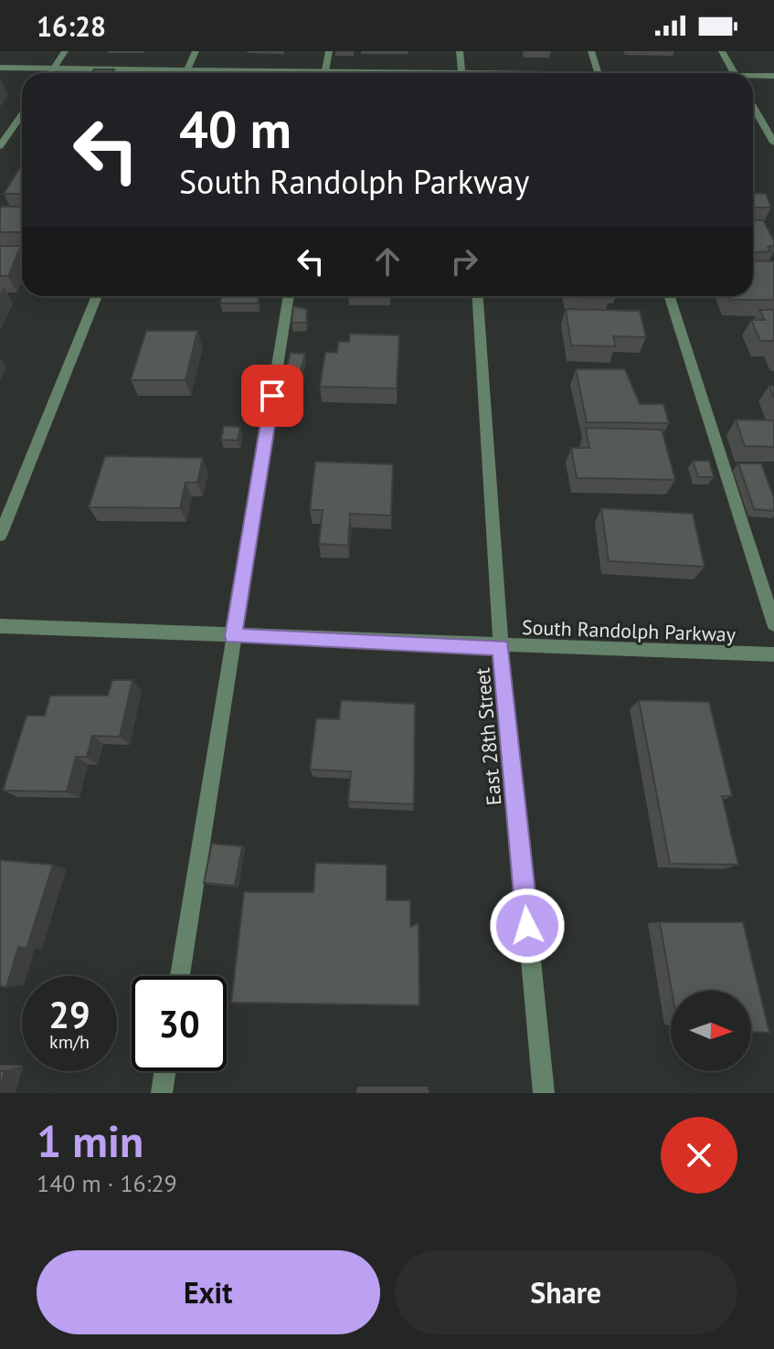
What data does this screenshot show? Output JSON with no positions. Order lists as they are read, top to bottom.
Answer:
{
  "streets": {
    "street": ["South Randolph Parkway", "East 28th Street"]
  },
  "crossings": [
    ["South Randolph Parkway", "East 28th Street"]
  ],
  "north": "right",
  "page": {
    "status": "16:28",
    "turn": ["40 m", "South Randolph Parkway"],
    "speed": "29 km/h",
    "limit": "30",
    "heading": ["1 min", "140 m · 16:29"],
    "buttons": ["Exit", "Share"]
  }
}
